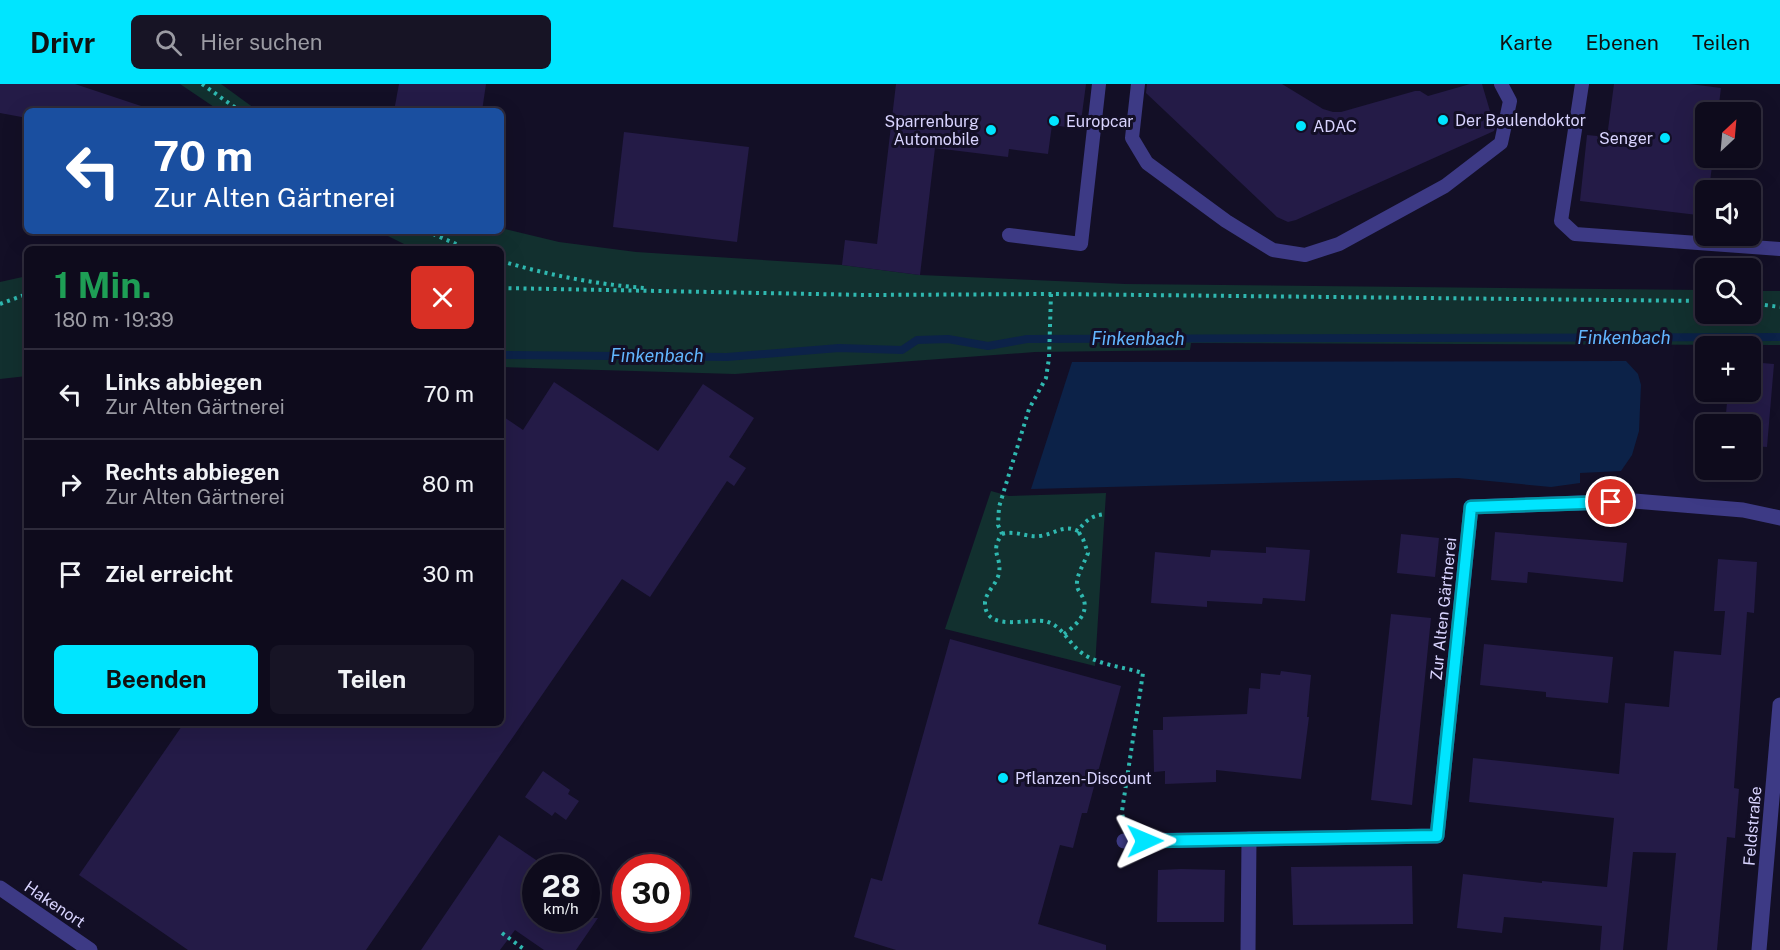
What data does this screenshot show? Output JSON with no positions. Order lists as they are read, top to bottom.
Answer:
{
  "streets": {
    "street": ["Zur Alten Gärtnerei", "Feldstraße", "Hakenort"]
  },
  "water": ["Finkenbach"],
  "places": [
    "Der Beulendoktor",
    "Europcar",
    "ADAC",
    "Sparrenburg Automobile",
    "Senger",
    "Pflanzen-Discount"
  ],
  "north": "top right",
  "page": {
    "header": "Drivr",
    "search": "Hier suchen",
    "nav": ["Karte", "Ebenen", "Teilen"],
    "map_buttons": ["+", "−"],
    "turn": ["70 m", "Zur Alten Gärtnerei"],
    "heading": ["1 Min.", "180 m · 19:39"],
    "list": [
      {
        "name": "Links abbiegen",
        "note": "Zur Alten Gärtnerei",
        "value": "70 m"
      },
      {
        "name": "Rechts abbiegen",
        "note": "Zur Alten Gärtnerei",
        "value": "80 m"
      },
      {
        "name": "Ziel erreicht",
        "value": "30 m"
      }
    ],
    "buttons": ["Beenden", "Teilen"],
    "speed": "28 km/h",
    "limit": "30"
  }
}
